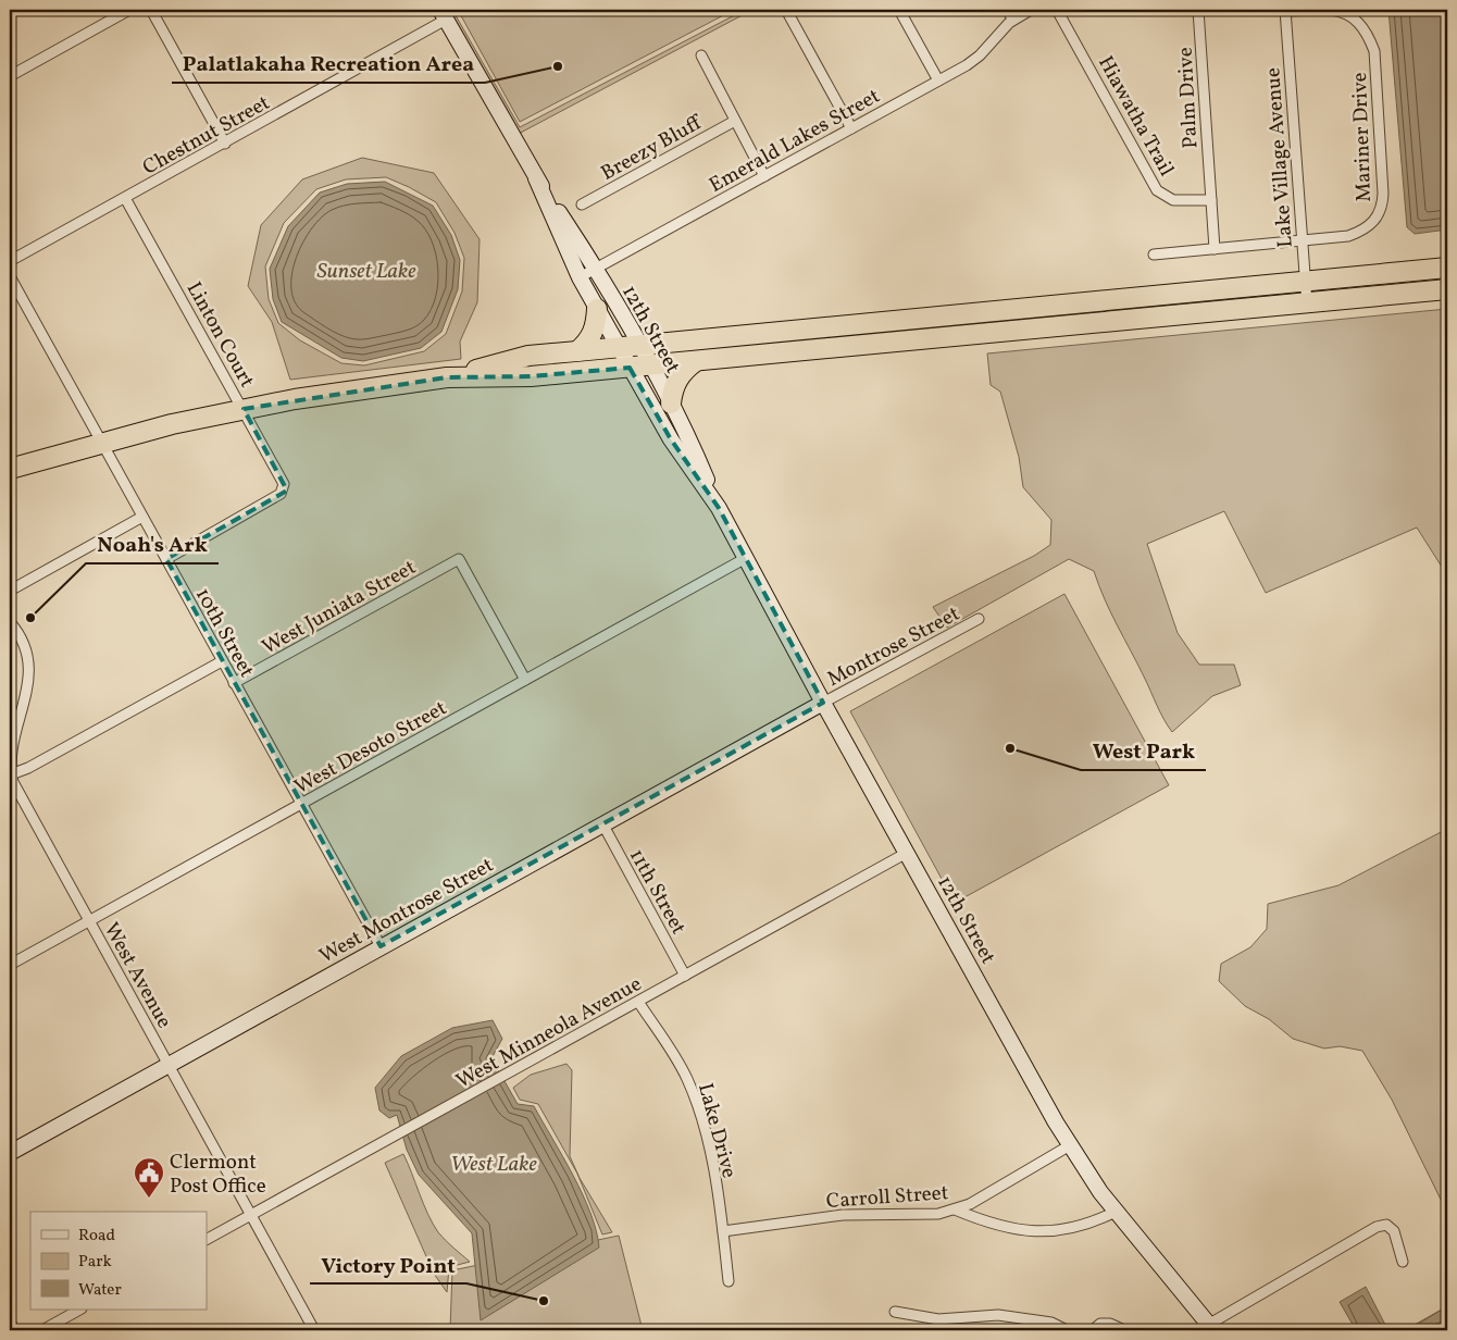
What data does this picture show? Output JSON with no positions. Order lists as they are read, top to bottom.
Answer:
{
  "streets": {
    "main road": ["12th Street", "West Montrose Street"],
    "street": [
      "Palm Drive",
      "Hiawatha Trail",
      "Chestnut Street",
      "Mariner Drive",
      "Emerald Lakes Street",
      "Breezy Bluff",
      "Lake Village Avenue",
      "Linton Court",
      "West Juniata Street",
      "10th Street",
      "Montrose Street",
      "West Desoto Street",
      "11th Street",
      "West Avenue",
      "West Minneola Avenue",
      "Lake Drive",
      "Carroll Street"
    ]
  },
  "crossings": [
    ["Palm Drive", "Hiawatha Trail"],
    ["Palm Drive", "Mariner Drive"],
    ["Chestnut Street", "12th Street"],
    ["Chestnut Street", "Linton Court"],
    ["Mariner Drive", "Lake Village Avenue"],
    ["Emerald Lakes Street", "12th Street"],
    ["12th Street", "Montrose Street"],
    ["12th Street", "West Desoto Street"],
    ["12th Street", "West Montrose Street"],
    ["12th Street", "West Minneola Avenue"],
    ["12th Street", "Carroll Street"],
    ["Linton Court", "10th Street"],
    ["West Juniata Street", "10th Street"],
    ["West Juniata Street", "West Desoto Street"],
    ["10th Street", "West Desoto Street"],
    ["10th Street", "West Montrose Street"],
    ["Montrose Street", "West Montrose Street"],
    ["West Desoto Street", "West Avenue"],
    ["11th Street", "West Montrose Street"],
    ["11th Street", "West Minneola Avenue"],
    ["West Montrose Street", "West Avenue"],
    ["West Avenue", "West Minneola Avenue"],
    ["West Minneola Avenue", "Lake Drive"],
    ["Lake Drive", "Carroll Street"]
  ],
  "water": ["Sunset Lake", "West Lake"],
  "places": {
    "other": [
      "Palatlakaha Recreation Area",
      "Noah's Ark",
      "West Park",
      "Victory Point"
    ],
    "public building": ["Clermont Post Office"]
  },
  "legend": ["Road", "Park", "Water"]
}
